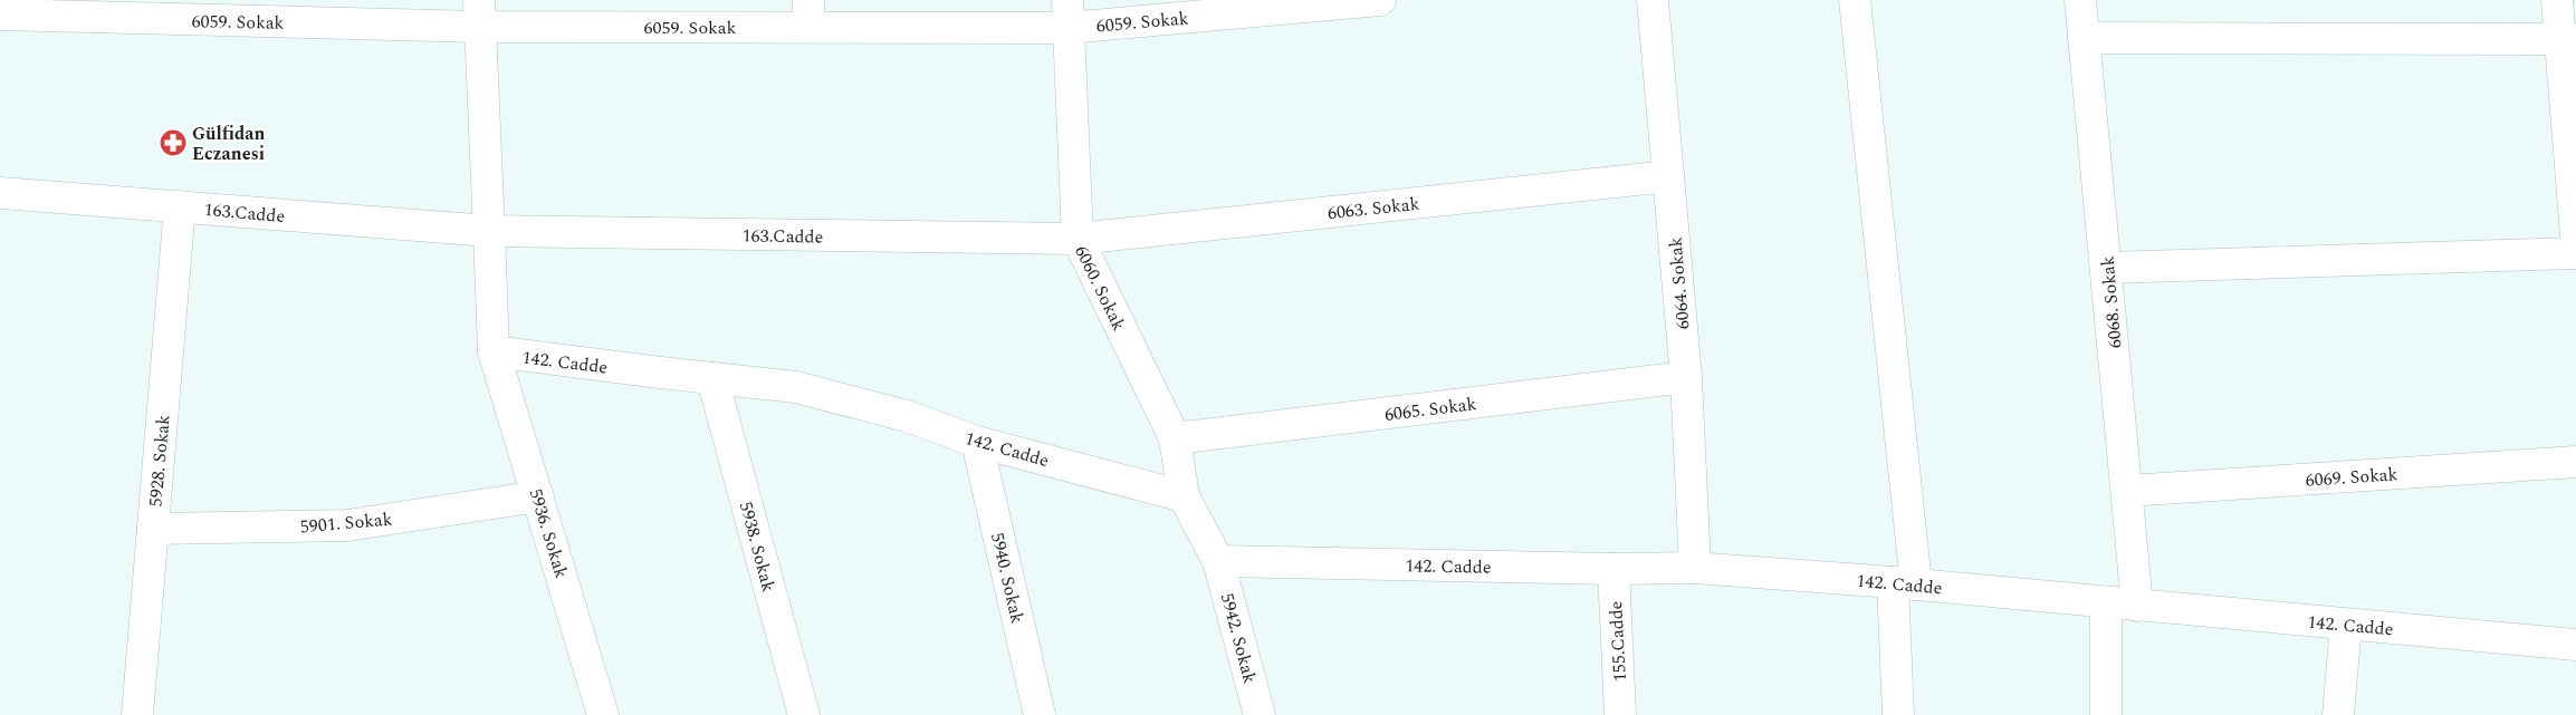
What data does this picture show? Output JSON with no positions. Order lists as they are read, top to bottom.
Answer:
{
  "streets": {
    "street": [
      "6059. Sokak",
      "6063. Sokak",
      "163.Cadde",
      "6064. Sokak",
      "6060. Sokak",
      "6068. Sokak",
      "142. Cadde",
      "6065. Sokak",
      "5928. Sokak",
      "6069. Sokak",
      "5901. Sokak",
      "5936. Sokak",
      "5938. Sokak",
      "5940. Sokak",
      "5942. Sokak",
      "155.Cadde"
    ]
  },
  "crossings": [
    ["6059. Sokak", "6060. Sokak"],
    ["6063. Sokak", "163.Cadde"],
    ["6063. Sokak", "6064. Sokak"],
    ["6063. Sokak", "6060. Sokak"],
    ["163.Cadde", "6060. Sokak"],
    ["163.Cadde", "5928. Sokak"],
    ["6064. Sokak", "142. Cadde"],
    ["6064. Sokak", "6065. Sokak"],
    ["6060. Sokak", "142. Cadde"],
    ["6060. Sokak", "6065. Sokak"],
    ["6068. Sokak", "142. Cadde"],
    ["6068. Sokak", "6069. Sokak"],
    ["142. Cadde", "5936. Sokak"],
    ["142. Cadde", "5938. Sokak"],
    ["142. Cadde", "5940. Sokak"],
    ["142. Cadde", "5942. Sokak"],
    ["142. Cadde", "155.Cadde"],
    ["5928. Sokak", "5901. Sokak"],
    ["5901. Sokak", "5936. Sokak"]
  ],
  "places": {
    "pharmacy": ["Gülfidan Eczanesi"]
  }
}
